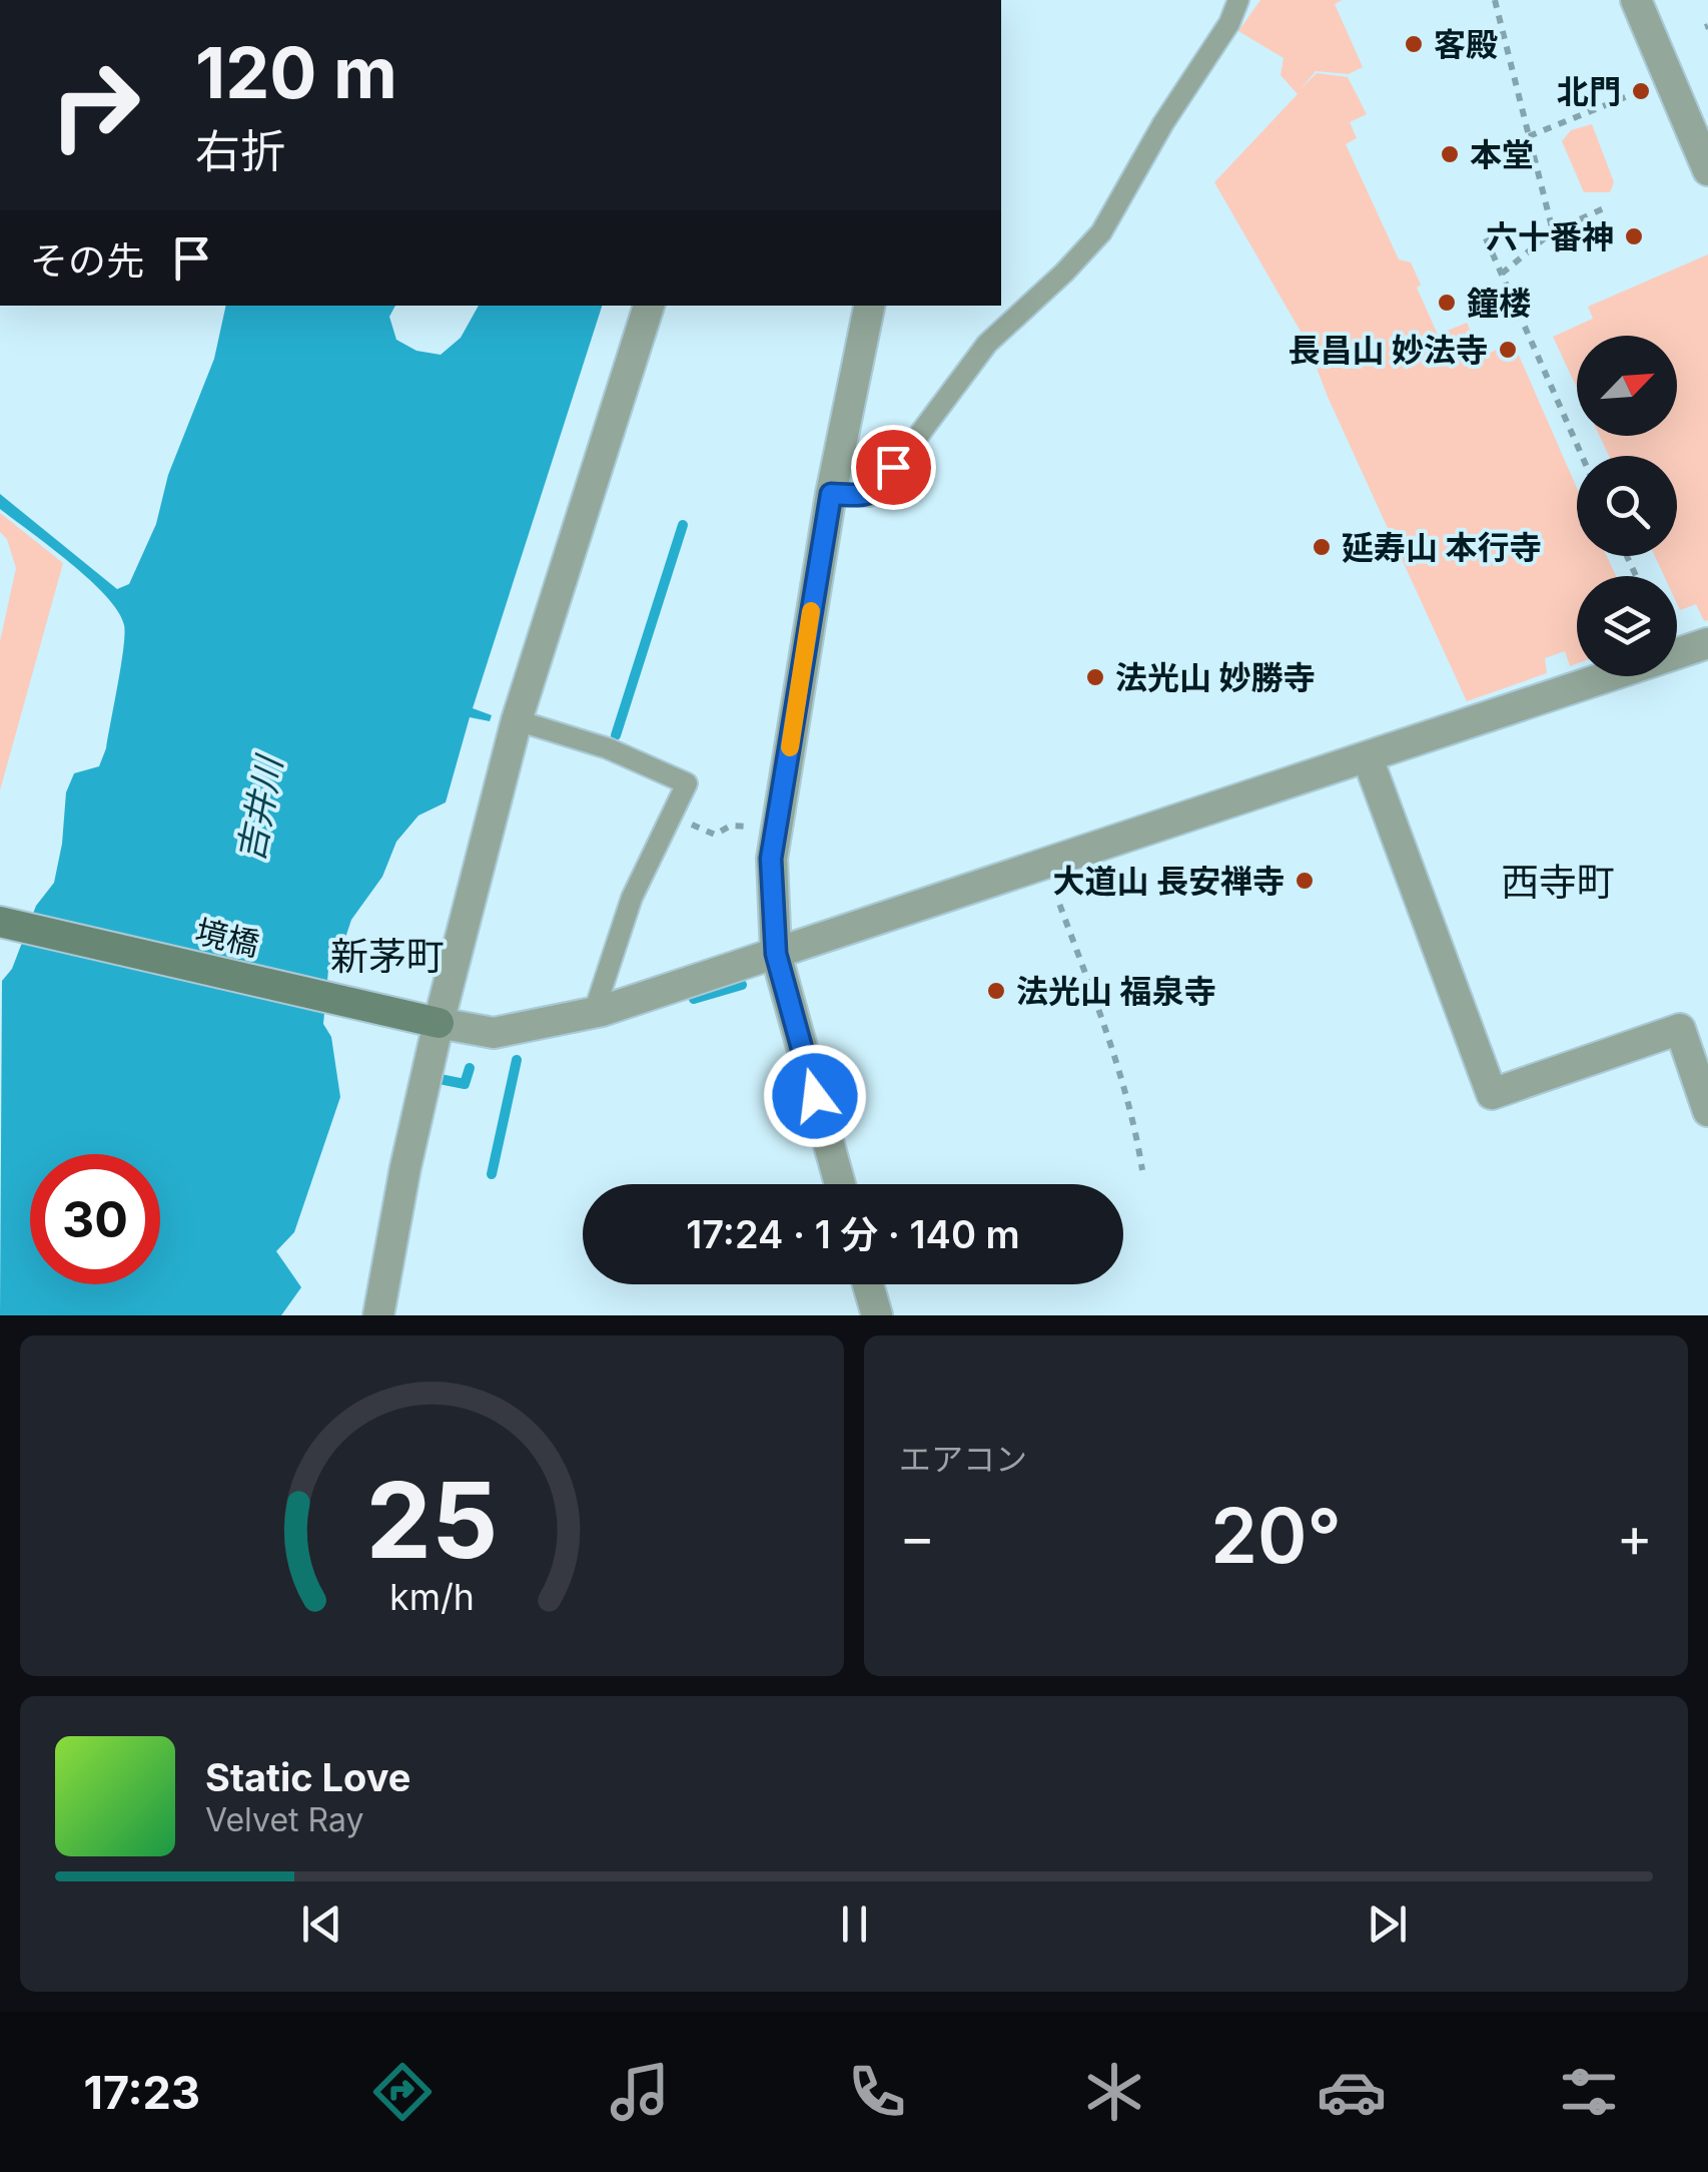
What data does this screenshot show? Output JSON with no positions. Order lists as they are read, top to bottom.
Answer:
{
  "streets": {
    "street": ["境橋"]
  },
  "districts": ["西寺町", "新茅町"],
  "water": ["吉井川"],
  "places": [
    "客殿",
    "北門",
    "本堂",
    "六十番神",
    "鐘楼",
    "長昌山 妙法寺",
    "延寿山 本行寺",
    "法光山 妙勝寺",
    "大道山 長安禅寺",
    "法光山 福泉寺"
  ],
  "north": "top right",
  "page": {
    "turn": ["120 m", "右折"],
    "then": "その先",
    "limit": "30",
    "trip": "17:24 · 1 分 · 140 m",
    "tile": "エアコン",
    "heat": ["−", "20°", "+"],
    "song": ["Static Love", "Velvet Ray"],
    "tabs": "17:23",
    "gauge": ["25", "km/h"]
  }
}
